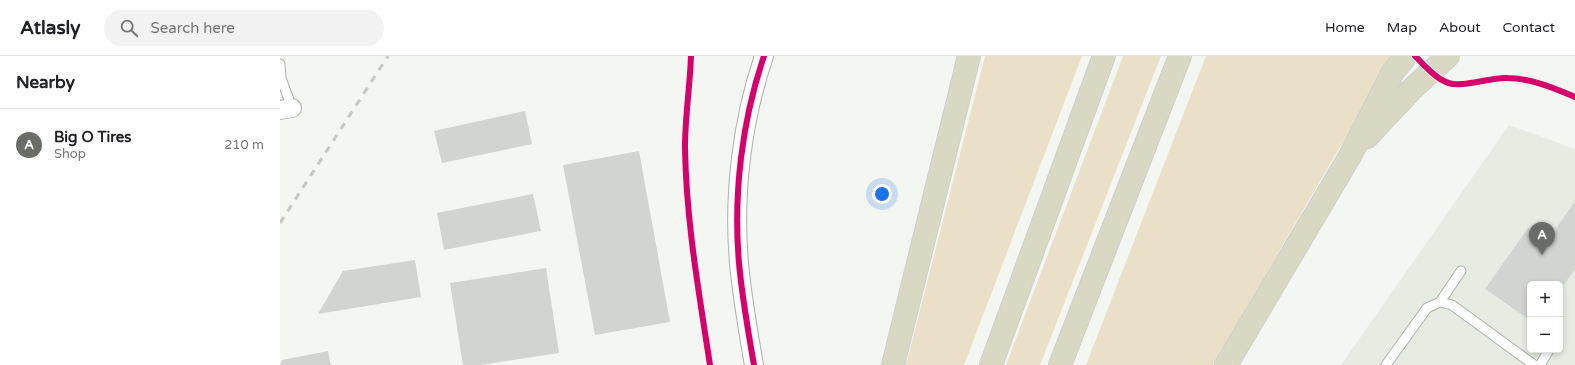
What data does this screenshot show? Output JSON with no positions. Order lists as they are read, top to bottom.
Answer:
{
  "page": {
    "header": "Atlasly",
    "search": "Search here",
    "nav": [
      "Home",
      "Map",
      "About",
      "Contact"
    ],
    "heading": "Nearby",
    "list": [
      {
        "mark": "A",
        "name": "Big O Tires",
        "note": "Shop",
        "value": "210 m"
      }
    ],
    "pins": "A",
    "map_buttons": ["+", "−"]
  }
}
